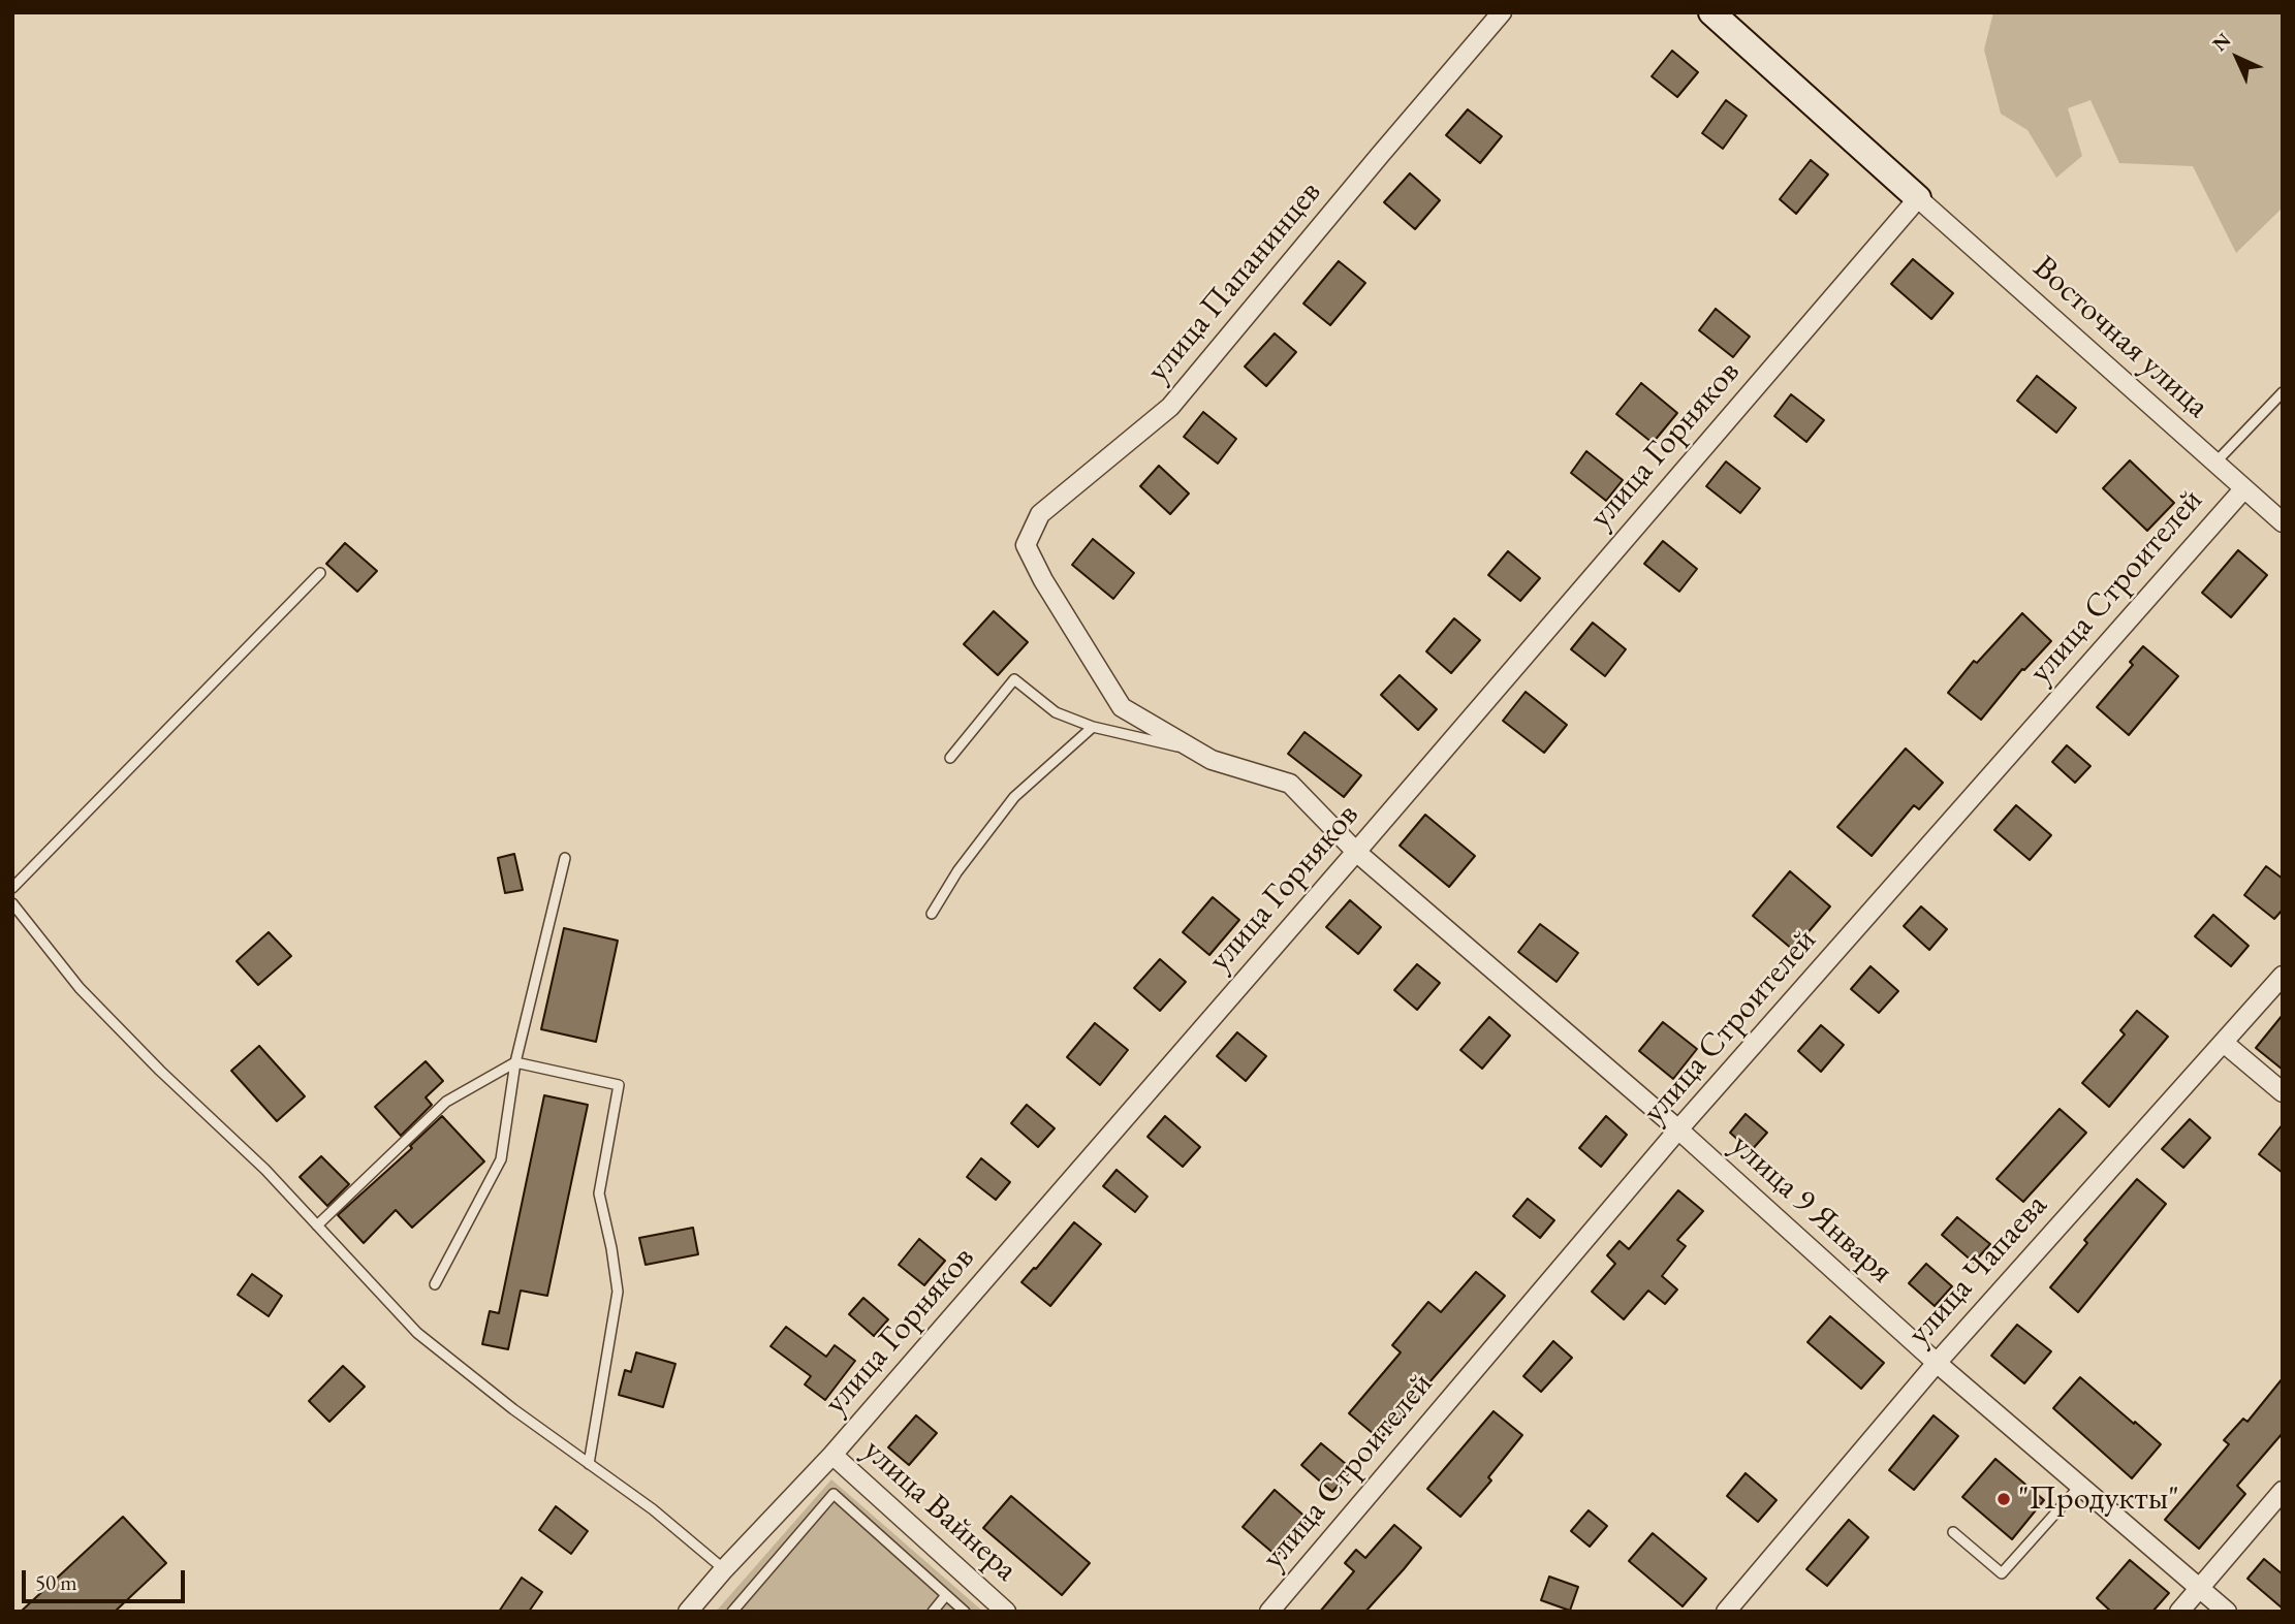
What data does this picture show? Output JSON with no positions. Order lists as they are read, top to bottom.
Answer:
{
  "streets": {
    "street": [
      "улица Папанинцев",
      "Восточная улица",
      "улица Горняков",
      "улица Строителей",
      "улица 9 Января",
      "улица Чапаева",
      "улица Вайнера"
    ]
  },
  "crossings": [
    ["улица Папанинцев", "улица 9 Января"],
    ["Восточная улица", "улица Горняков"],
    ["Восточная улица", "улица Строителей"],
    ["улица Горняков", "улица 9 Января"],
    ["улица Горняков", "улица Вайнера"],
    ["улица Строителей", "улица 9 Января"],
    ["улица 9 Января", "улица Чапаева"]
  ],
  "places": ["\"Продукты\""],
  "scale_bar": "50 m",
  "north": "top left"
}
